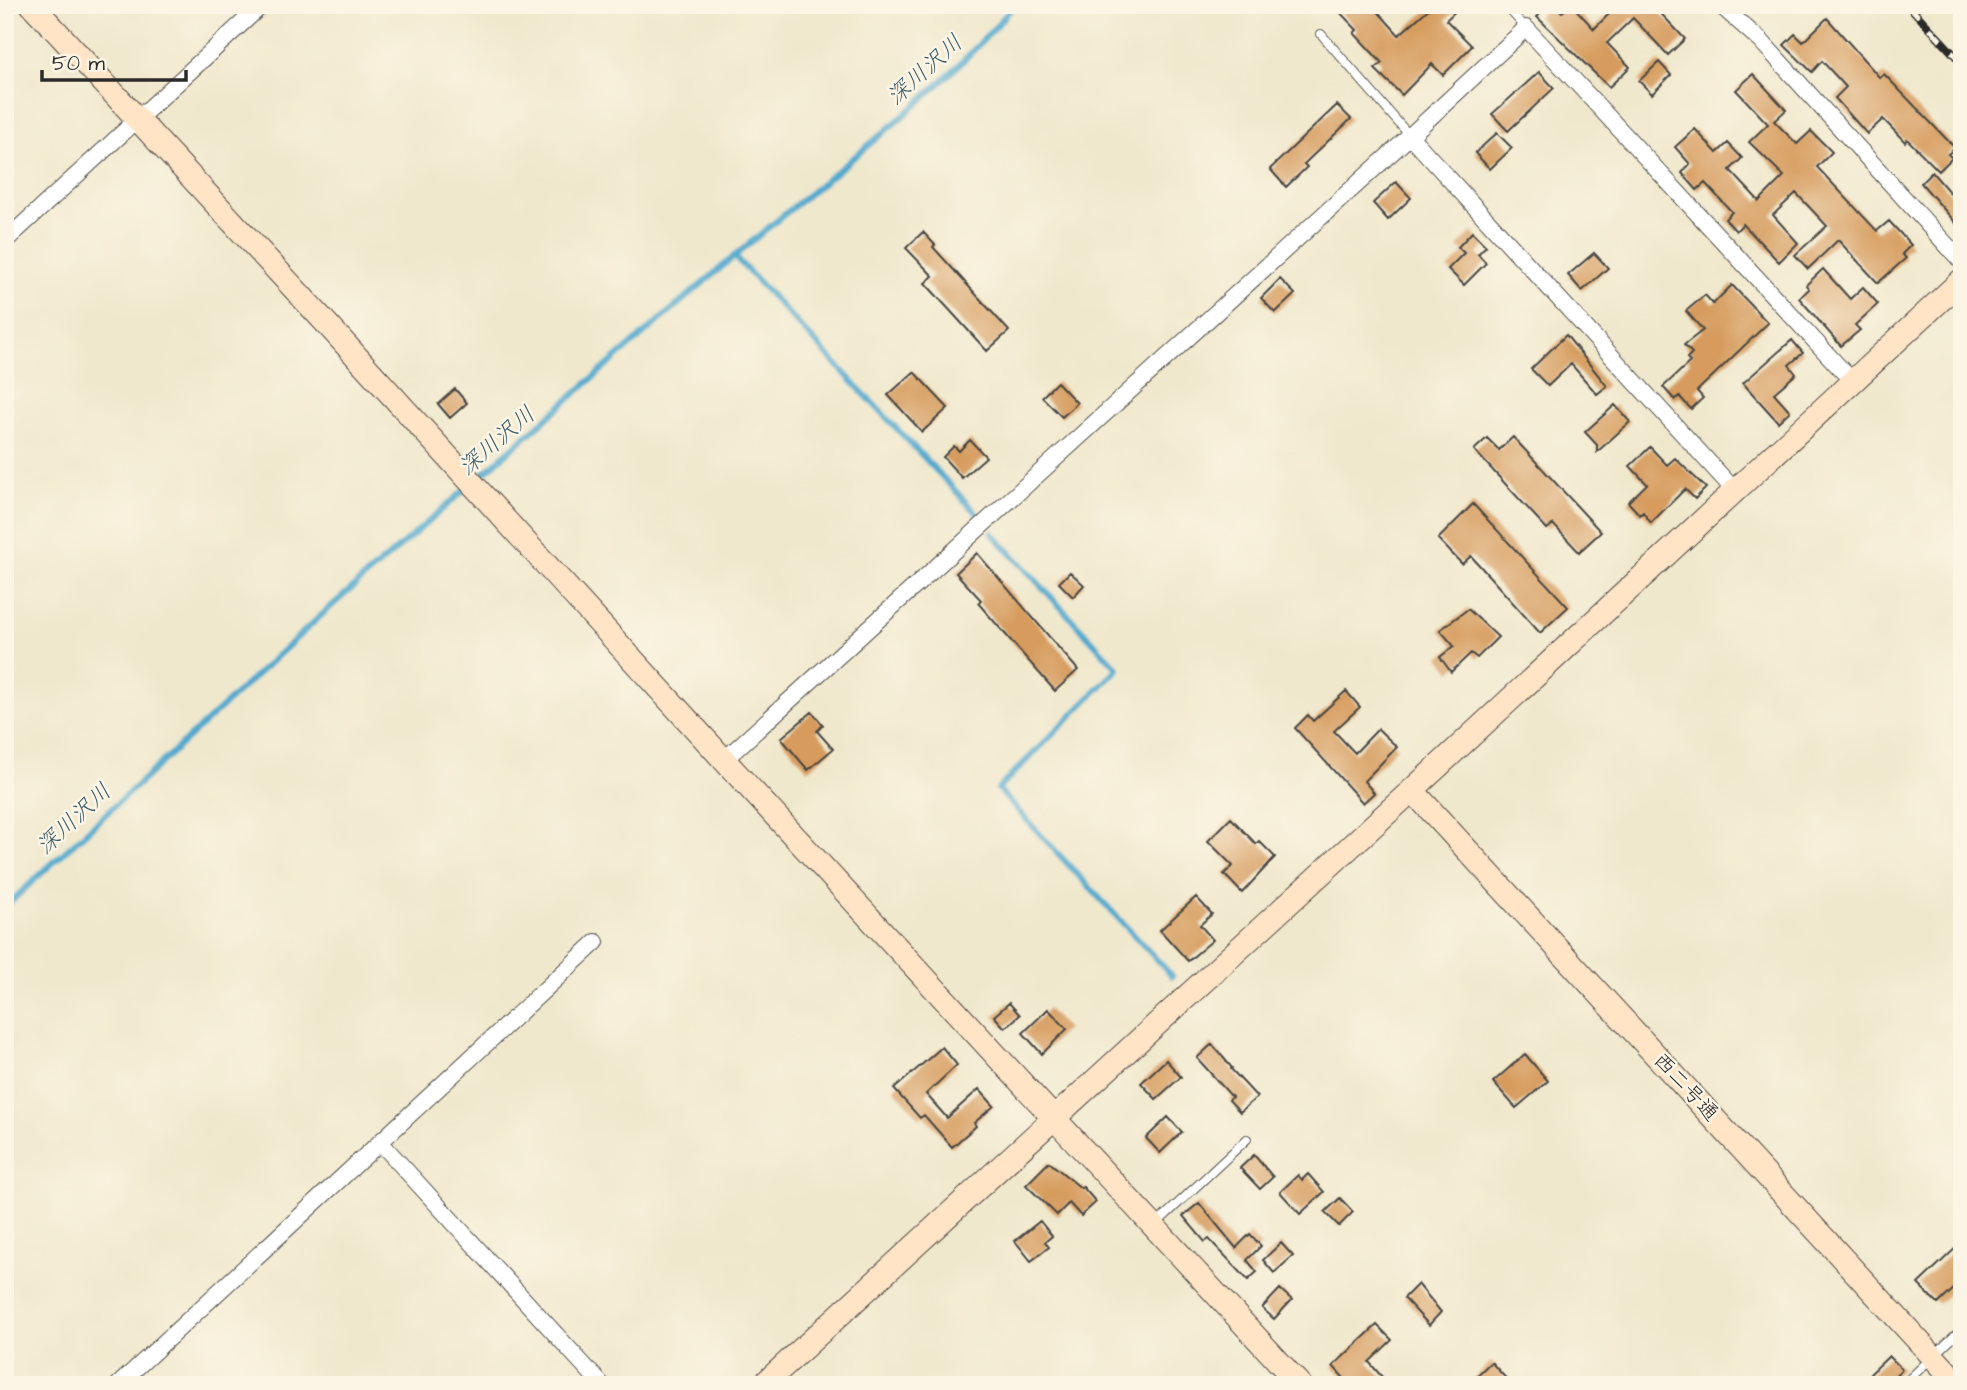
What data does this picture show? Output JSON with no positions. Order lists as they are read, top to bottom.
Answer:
{
  "streets": {
    "street": ["西二号通"]
  },
  "water": ["深川沢川"],
  "scale_bar": "50 m"
}
